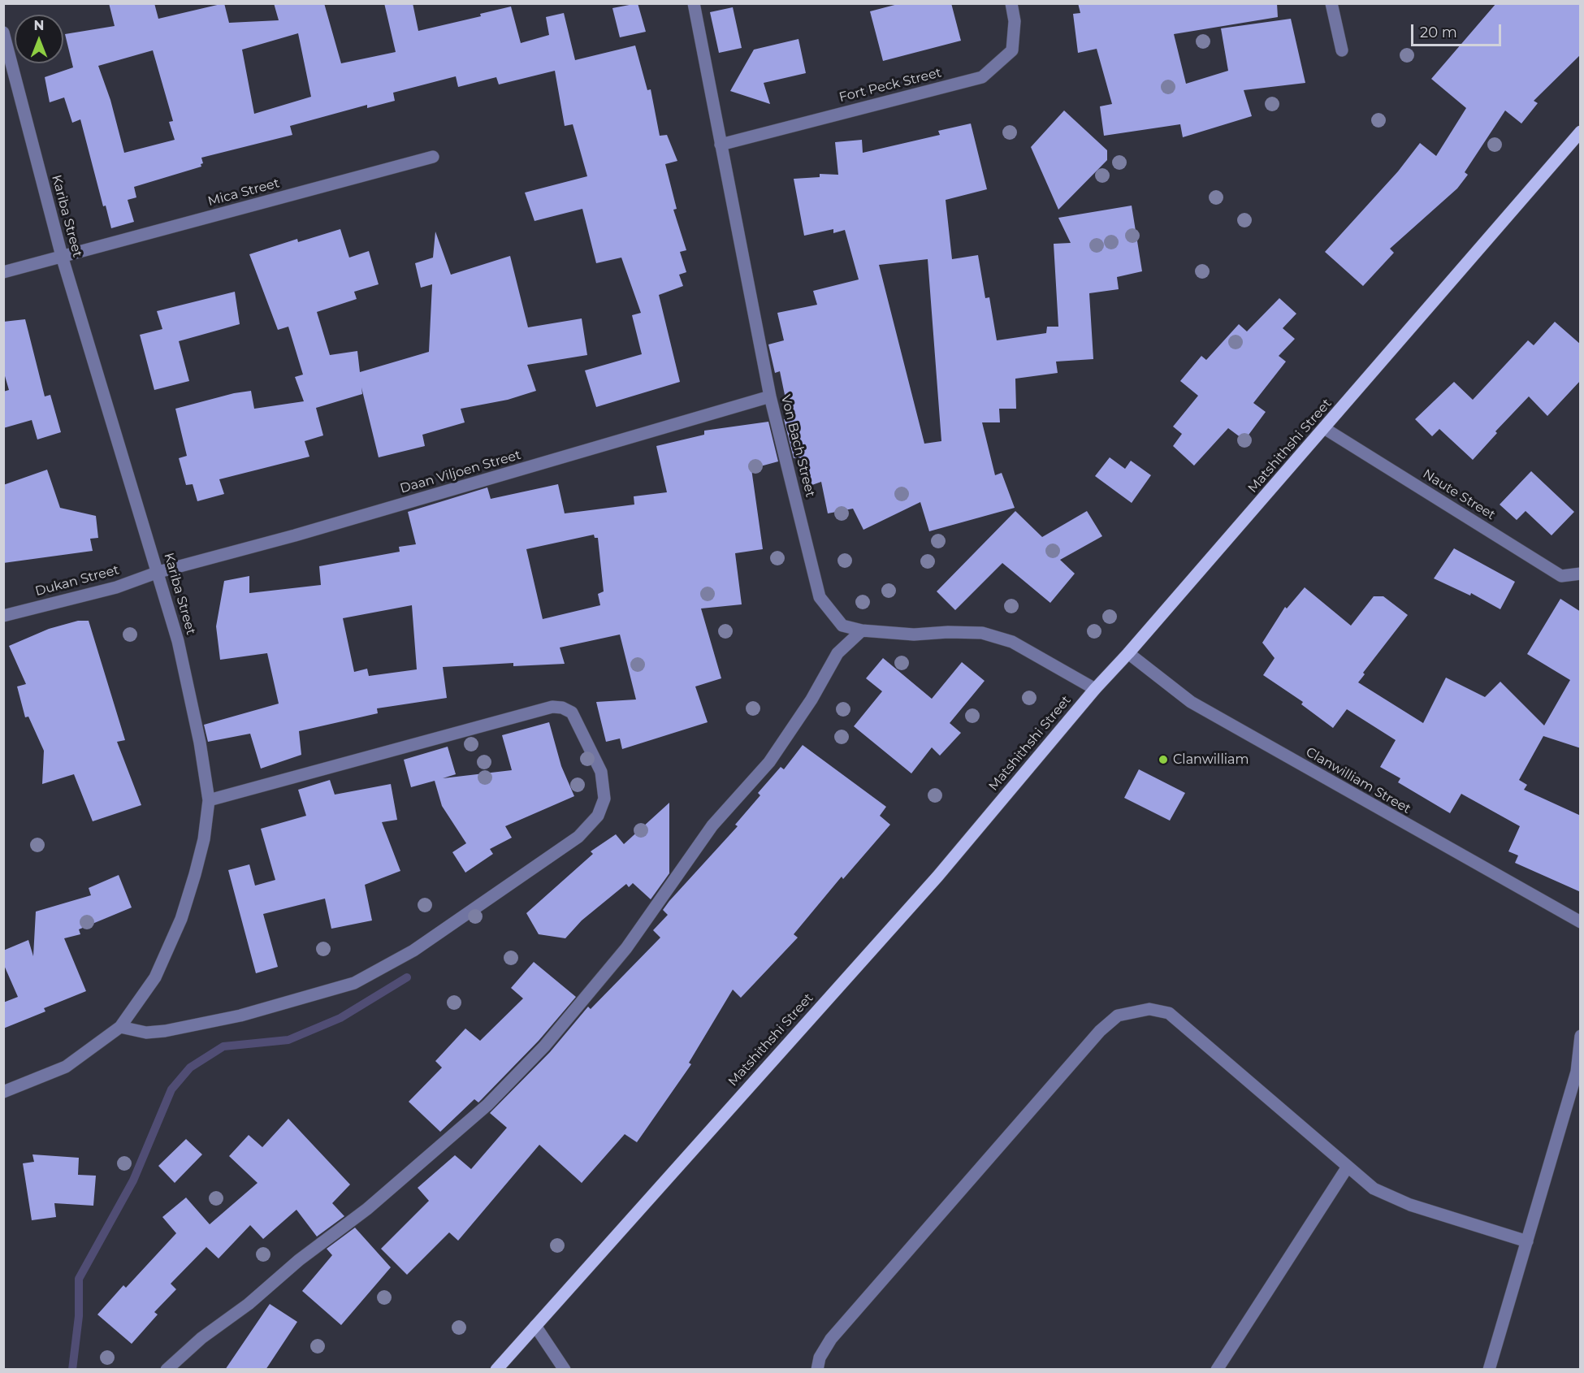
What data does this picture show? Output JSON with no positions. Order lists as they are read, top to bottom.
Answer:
{
  "streets": {
    "main road": ["Matshithshi Street"],
    "street": [
      "Fort Peck Street",
      "Mica Street",
      "Kariba Street",
      "Von Bach Street",
      "Daan Viljoen Street",
      "Naute Street",
      "Dukan Street",
      "Clanwilliam Street"
    ]
  },
  "crossings": [
    ["Fort Peck Street", "Von Bach Street"],
    ["Mica Street", "Kariba Street"],
    ["Kariba Street", "Daan Viljoen Street"],
    ["Kariba Street", "Dukan Street"],
    ["Von Bach Street", "Matshithshi Street"],
    ["Von Bach Street", "Daan Viljoen Street"],
    ["Matshithshi Street", "Naute Street"],
    ["Matshithshi Street", "Clanwilliam Street"],
    ["Daan Viljoen Street", "Dukan Street"]
  ],
  "places": ["Clanwilliam"],
  "scale_bar": "20 m",
  "north": "top"
}
